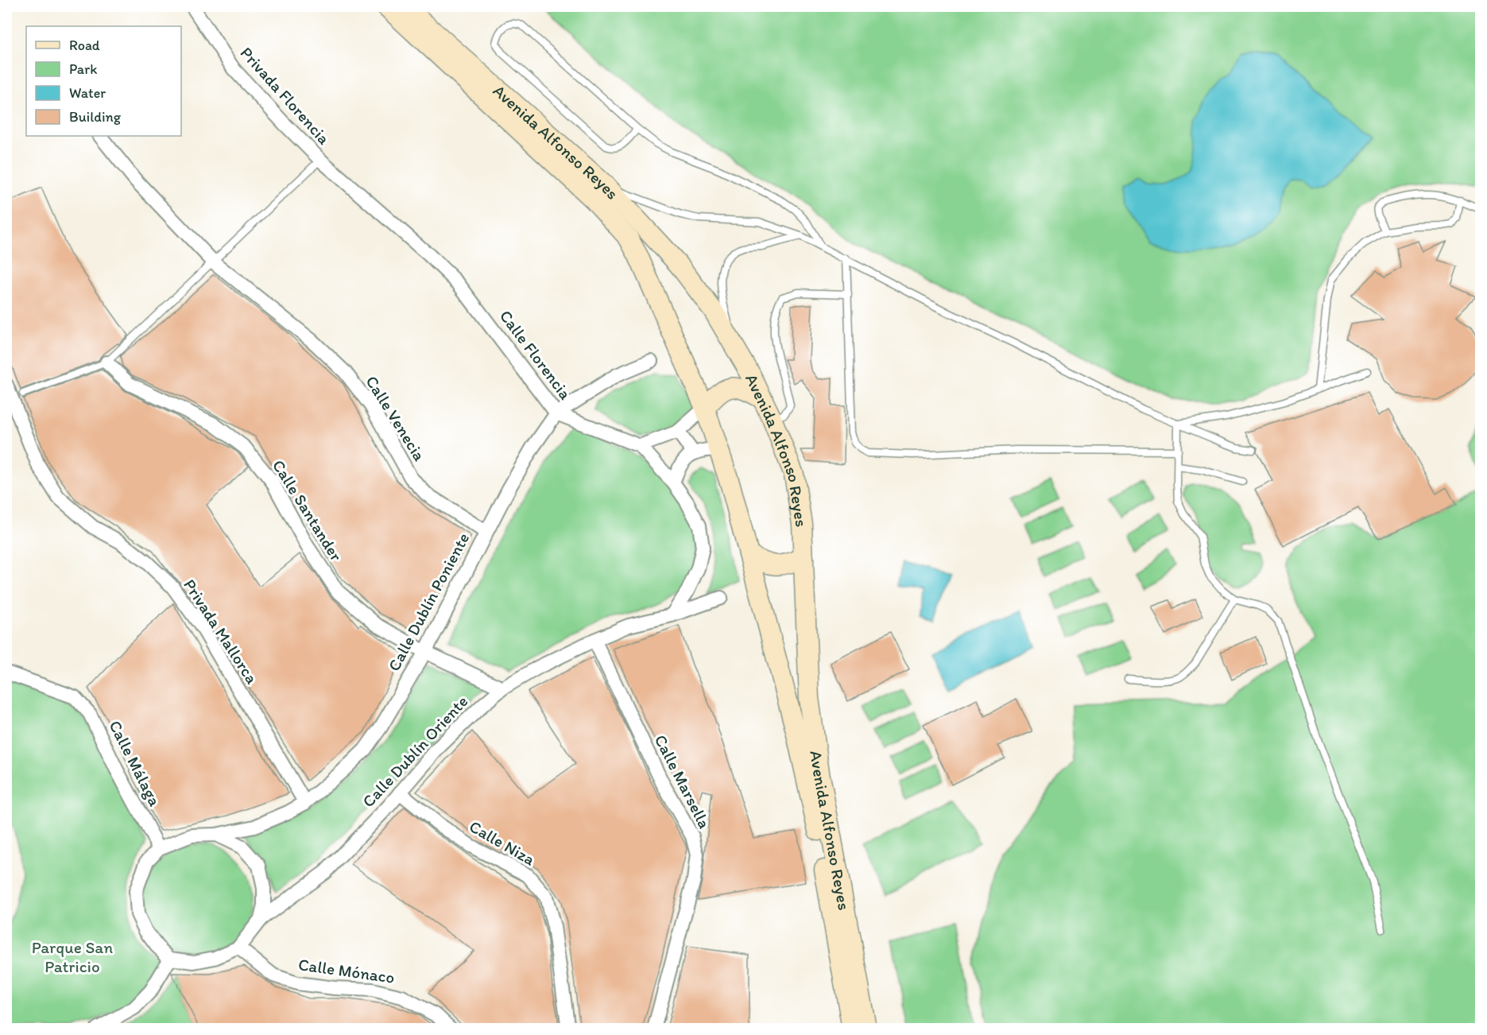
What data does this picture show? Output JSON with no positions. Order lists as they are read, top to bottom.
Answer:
{
  "streets": {
    "main road": ["Avenida Alfonso Reyes"],
    "street": [
      "Privada Florencia",
      "Calle Florencia",
      "Calle Venecia",
      "Calle Santander",
      "Calle Dublín Poniente",
      "Privada Mallorca",
      "Calle Dublín Oriente",
      "Calle Málaga",
      "Calle Marsella",
      "Calle Niza",
      "Calle Mónaco"
    ]
  },
  "crossings": [
    ["Privada Florencia", "Calle Florencia"],
    ["Calle Florencia", "Calle Dublín Poniente"],
    ["Calle Florencia", "Calle Dublín Oriente"],
    ["Calle Venecia", "Calle Dublín Poniente"],
    ["Calle Santander", "Calle Dublín Poniente"],
    ["Calle Santander", "Calle Dublín Oriente"],
    ["Calle Dublín Poniente", "Privada Mallorca"],
    ["Calle Dublín Poniente", "Calle Dublín Oriente"],
    ["Calle Dublín Poniente", "Calle Málaga"],
    ["Calle Dublín Poniente", "Calle Mónaco"],
    ["Calle Dublín Oriente", "Calle Málaga"],
    ["Calle Dublín Oriente", "Calle Marsella"],
    ["Calle Dublín Oriente", "Calle Niza"],
    ["Calle Dublín Oriente", "Calle Mónaco"],
    ["Calle Málaga", "Calle Mónaco"]
  ],
  "parks": ["Parque San Patricio"],
  "legend": [
    "Road",
    "Park",
    "Water",
    "Building"
  ]
}
